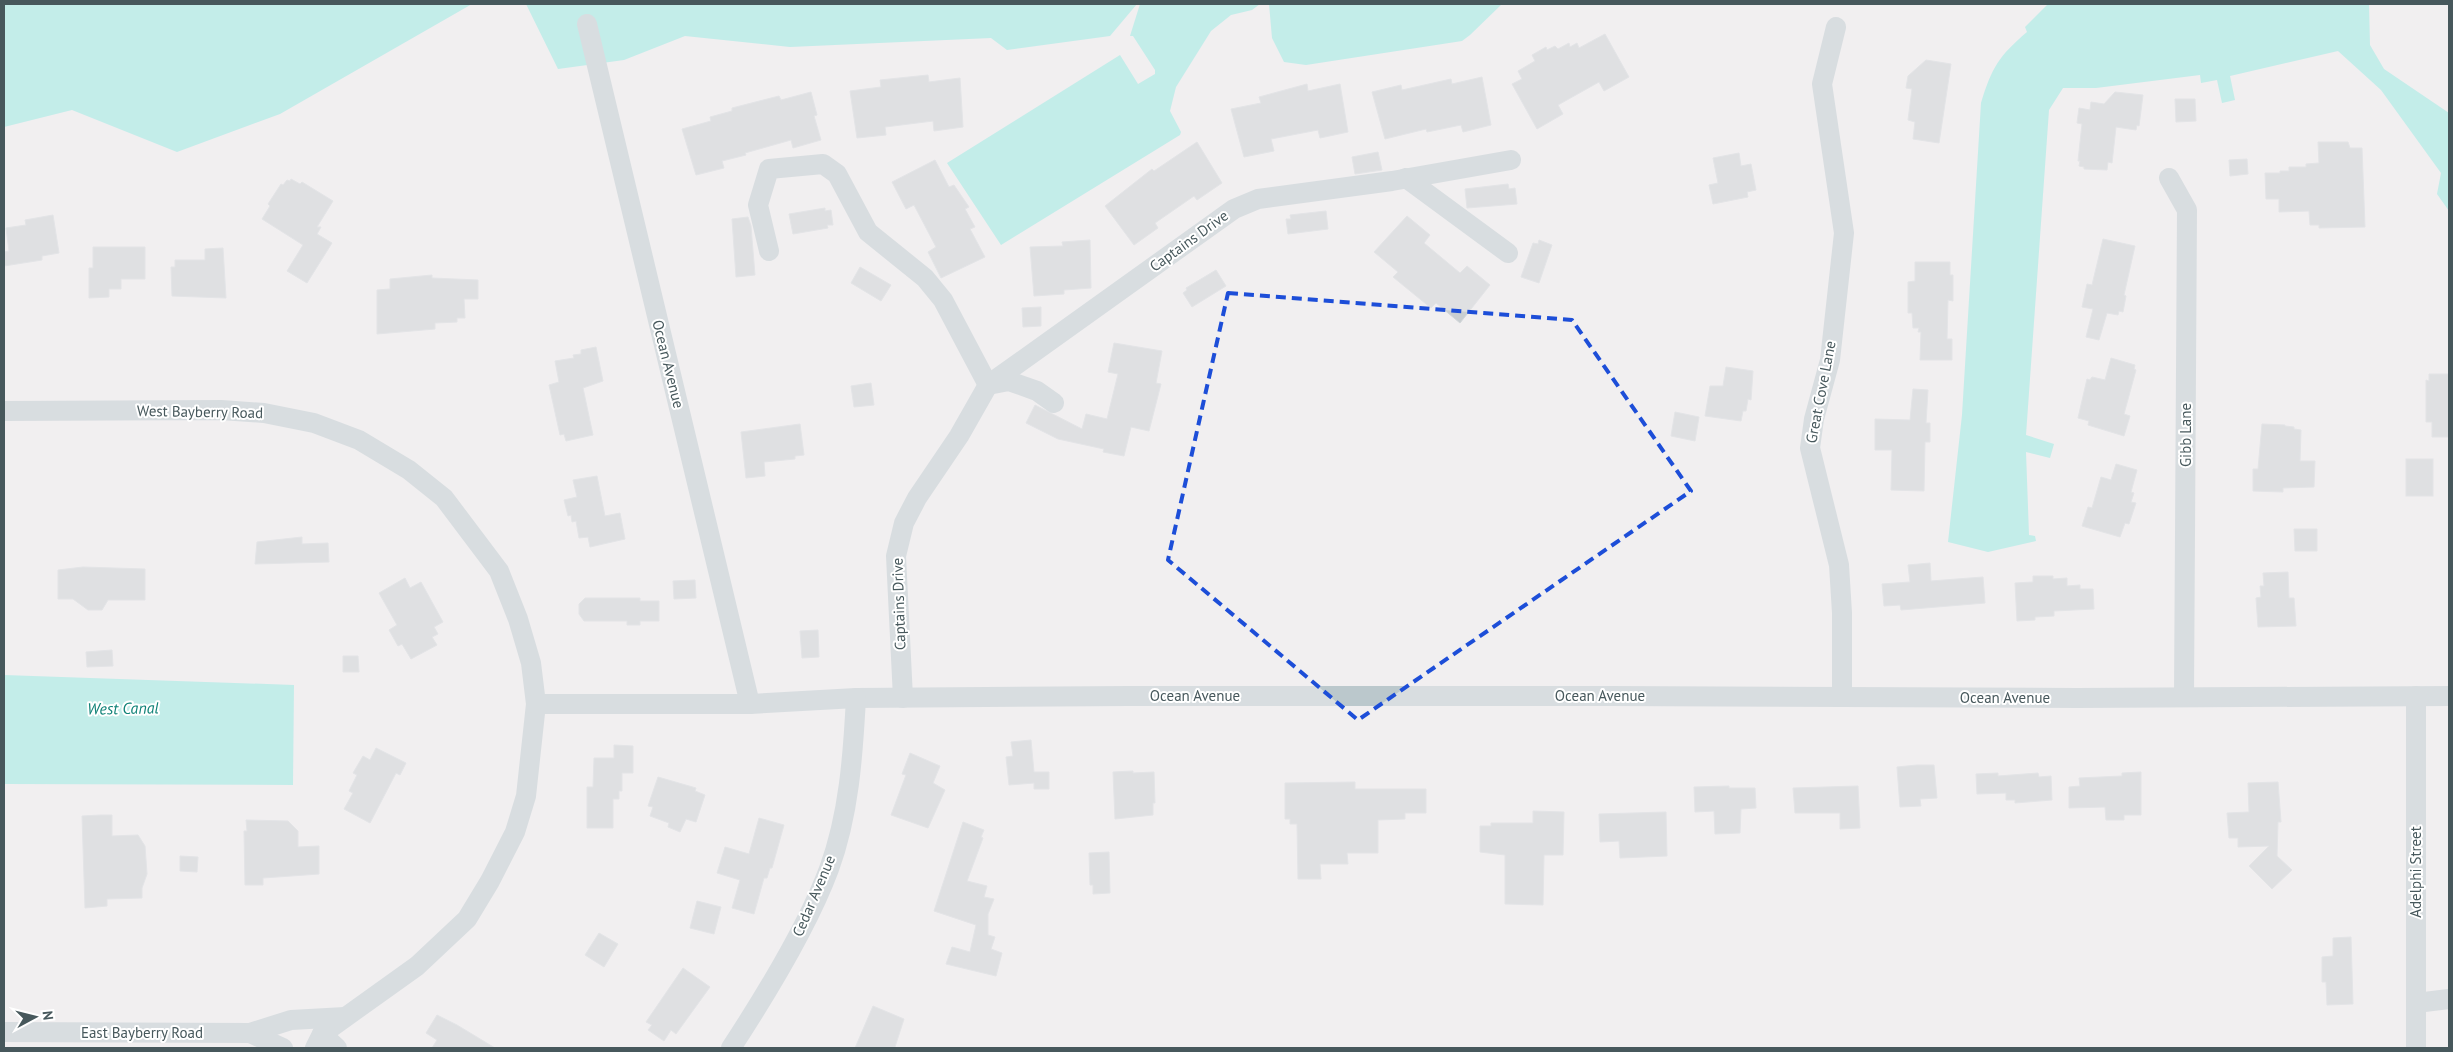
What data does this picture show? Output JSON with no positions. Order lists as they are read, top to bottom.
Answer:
{
  "streets": {
    "street": [
      "Captains Drive",
      "Ocean Avenue",
      "Great Cove Lane",
      "West Bayberry Road",
      "Gibb Lane",
      "Adelphi Street",
      "Cedar Avenue",
      "East Bayberry Road"
    ]
  },
  "crossings": [
    ["Captains Drive", "Ocean Avenue"],
    ["Ocean Avenue", "Great Cove Lane"],
    ["Ocean Avenue", "West Bayberry Road"],
    ["Ocean Avenue", "Gibb Lane"],
    ["Ocean Avenue", "Adelphi Street"],
    ["Ocean Avenue", "Cedar Avenue"]
  ],
  "water": ["West Canal"],
  "north": "right"
}
